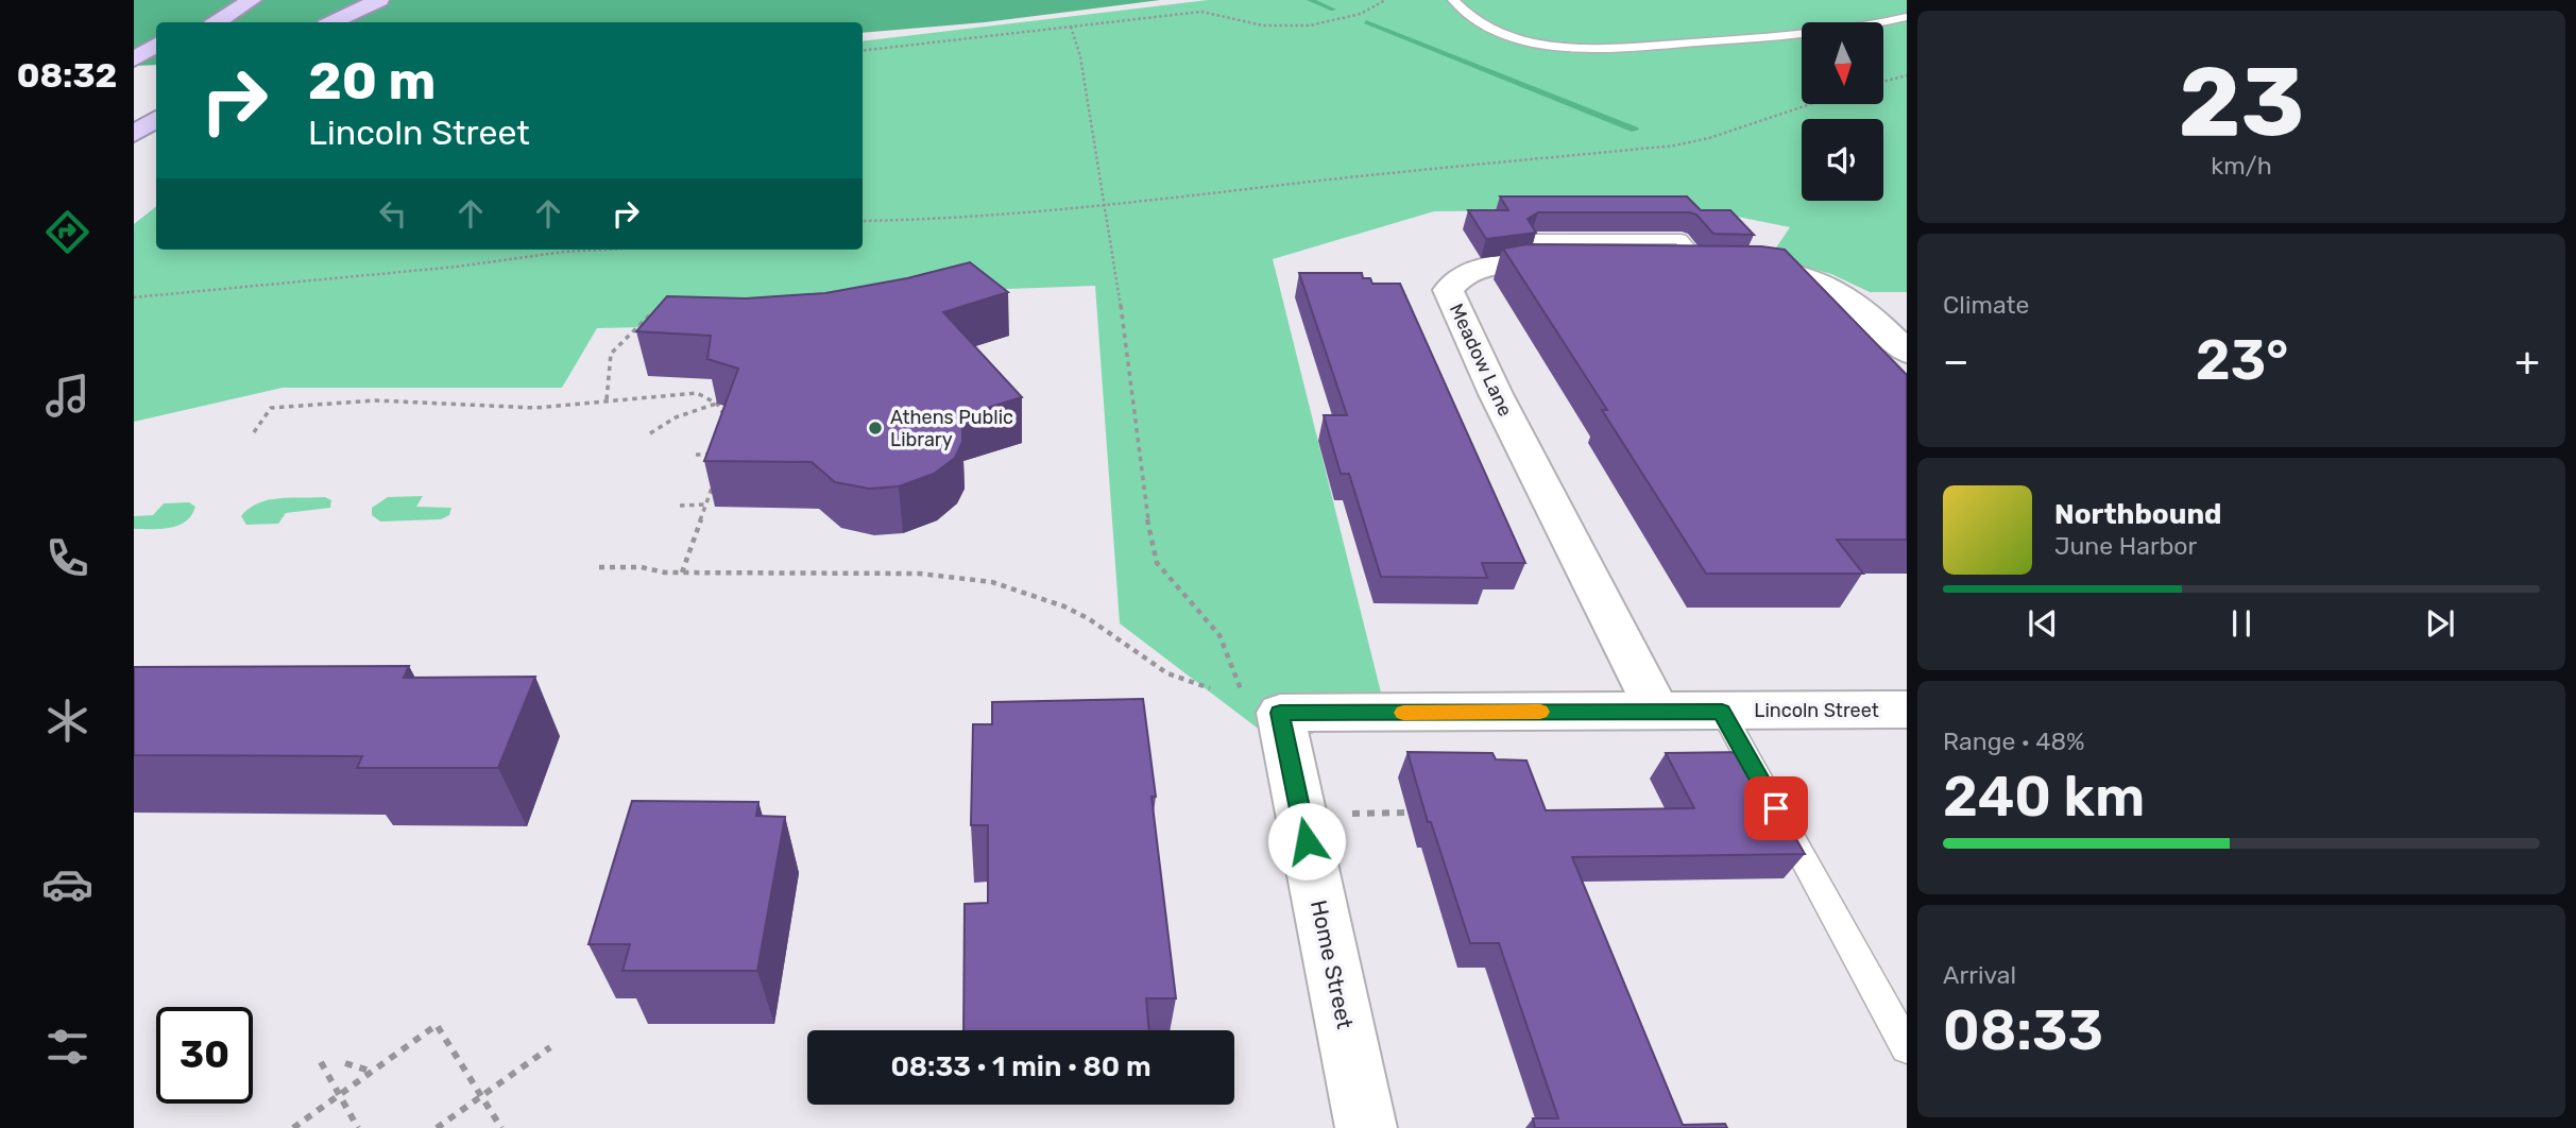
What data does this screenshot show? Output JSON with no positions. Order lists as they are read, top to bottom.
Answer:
{
  "streets": {
    "street": ["Meadow Lane", "Lincoln Street", "Home Street"]
  },
  "crossings": [
    ["Meadow Lane", "Lincoln Street"],
    ["Lincoln Street", "Home Street"]
  ],
  "places": ["Athens Public Library"],
  "north": "bottom",
  "page": {
    "tabs": "08:32",
    "tile": [
      ["23", "km/h"],
      "Climate",
      ["Range · 48%", "240 km"],
      ["Arrival", "08:33"]
    ],
    "turn": ["20 m", "Lincoln Street"],
    "heat": ["−", "23°", "+"],
    "song": ["Northbound", "June Harbor"],
    "limit": "30",
    "trip": "08:33 · 1 min · 80 m"
  }
}
